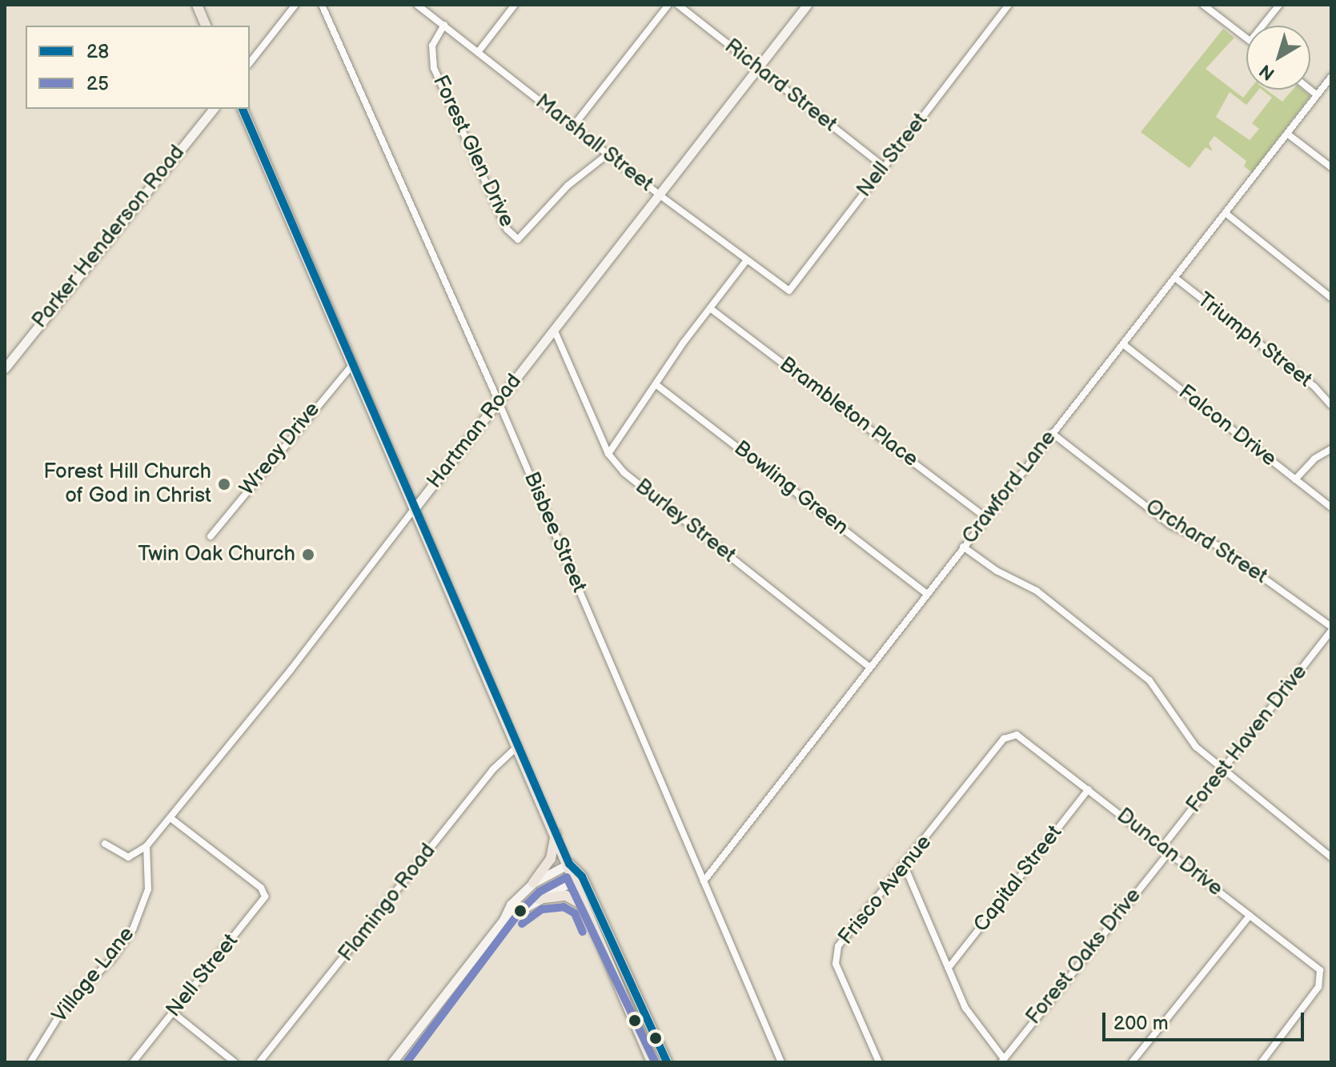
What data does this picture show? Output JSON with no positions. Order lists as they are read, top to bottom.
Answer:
{
  "streets": {
    "street": [
      "Richard Street",
      "Marshall Street",
      "Forest Glen Drive",
      "Nell Street",
      "Parker Henderson Road",
      "Triumph Street",
      "Brambleton Place",
      "Falcon Drive",
      "Hartman Road",
      "Wreay Drive",
      "Crawford Lane",
      "Bowling Green",
      "Burley Street",
      "Bisbee Street",
      "Orchard Street",
      "Forest Haven Drive",
      "Duncan Drive",
      "Capital Street",
      "Frisco Avenue",
      "Flamingo Road",
      "Forest Oaks Drive",
      "Village Lane"
    ]
  },
  "crossings": [
    ["Richard Street", "Nell Street"],
    ["Richard Street", "Hartman Road"],
    ["Marshall Street", "Forest Glen Drive"],
    ["Marshall Street", "Nell Street"],
    ["Marshall Street", "Hartman Road"],
    ["Nell Street", "Hartman Road"],
    ["Triumph Street", "Crawford Lane"],
    ["Brambleton Place", "Crawford Lane"],
    ["Falcon Drive", "Crawford Lane"],
    ["Hartman Road", "Burley Street"],
    ["Hartman Road", "Bisbee Street"],
    ["Hartman Road", "Village Lane"],
    ["Crawford Lane", "Bowling Green"],
    ["Crawford Lane", "Burley Street"],
    ["Crawford Lane", "Bisbee Street"],
    ["Crawford Lane", "Orchard Street"],
    ["Orchard Street", "Forest Haven Drive"],
    ["Forest Haven Drive", "Duncan Drive"],
    ["Duncan Drive", "Capital Street"],
    ["Duncan Drive", "Frisco Avenue"],
    ["Duncan Drive", "Forest Oaks Drive"]
  ],
  "places": ["Forest Hill Church of God in Christ", "Twin Oak Church"],
  "lines": ["transit line 28", "transit line 25"],
  "legend": ["28", "25"],
  "scale_bar": "200 m",
  "north": "bottom left"
}
